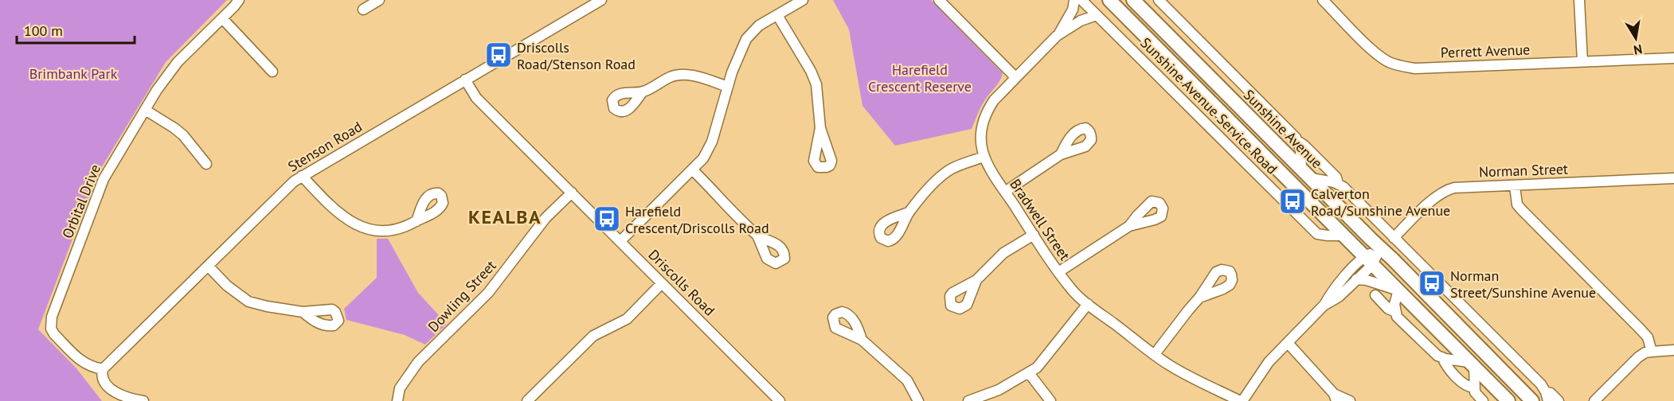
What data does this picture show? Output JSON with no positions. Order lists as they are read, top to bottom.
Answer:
{
  "streets": {
    "main road": ["Sunshine Avenue"],
    "street": [
      "Perrett Avenue",
      "Sunshine Avenue Service Road",
      "Stenson Road",
      "Norman Street",
      "Orbital Drive",
      "Bradwell Street",
      "Driscolls Road",
      "Dowling Street"
    ]
  },
  "crossings": [
    ["Sunshine Avenue Service Road", "Sunshine Avenue"],
    ["Sunshine Avenue Service Road", "Bradwell Street"],
    ["Stenson Road", "Orbital Drive"],
    ["Stenson Road", "Driscolls Road"],
    ["Driscolls Road", "Dowling Street"]
  ],
  "districts": ["KEALBA"],
  "parks": ["Harefield Crescent Reserve", "Brimbank Park"],
  "places": {
    "bus stop": [
      "Driscolls Road/Stenson Road",
      "Calverton Road/Sunshine Avenue",
      "Harefield Crescent/Driscolls Road",
      "Norman Street/Sunshine Avenue"
    ]
  },
  "scale_bar": "100 m",
  "north": "bottom"
}
